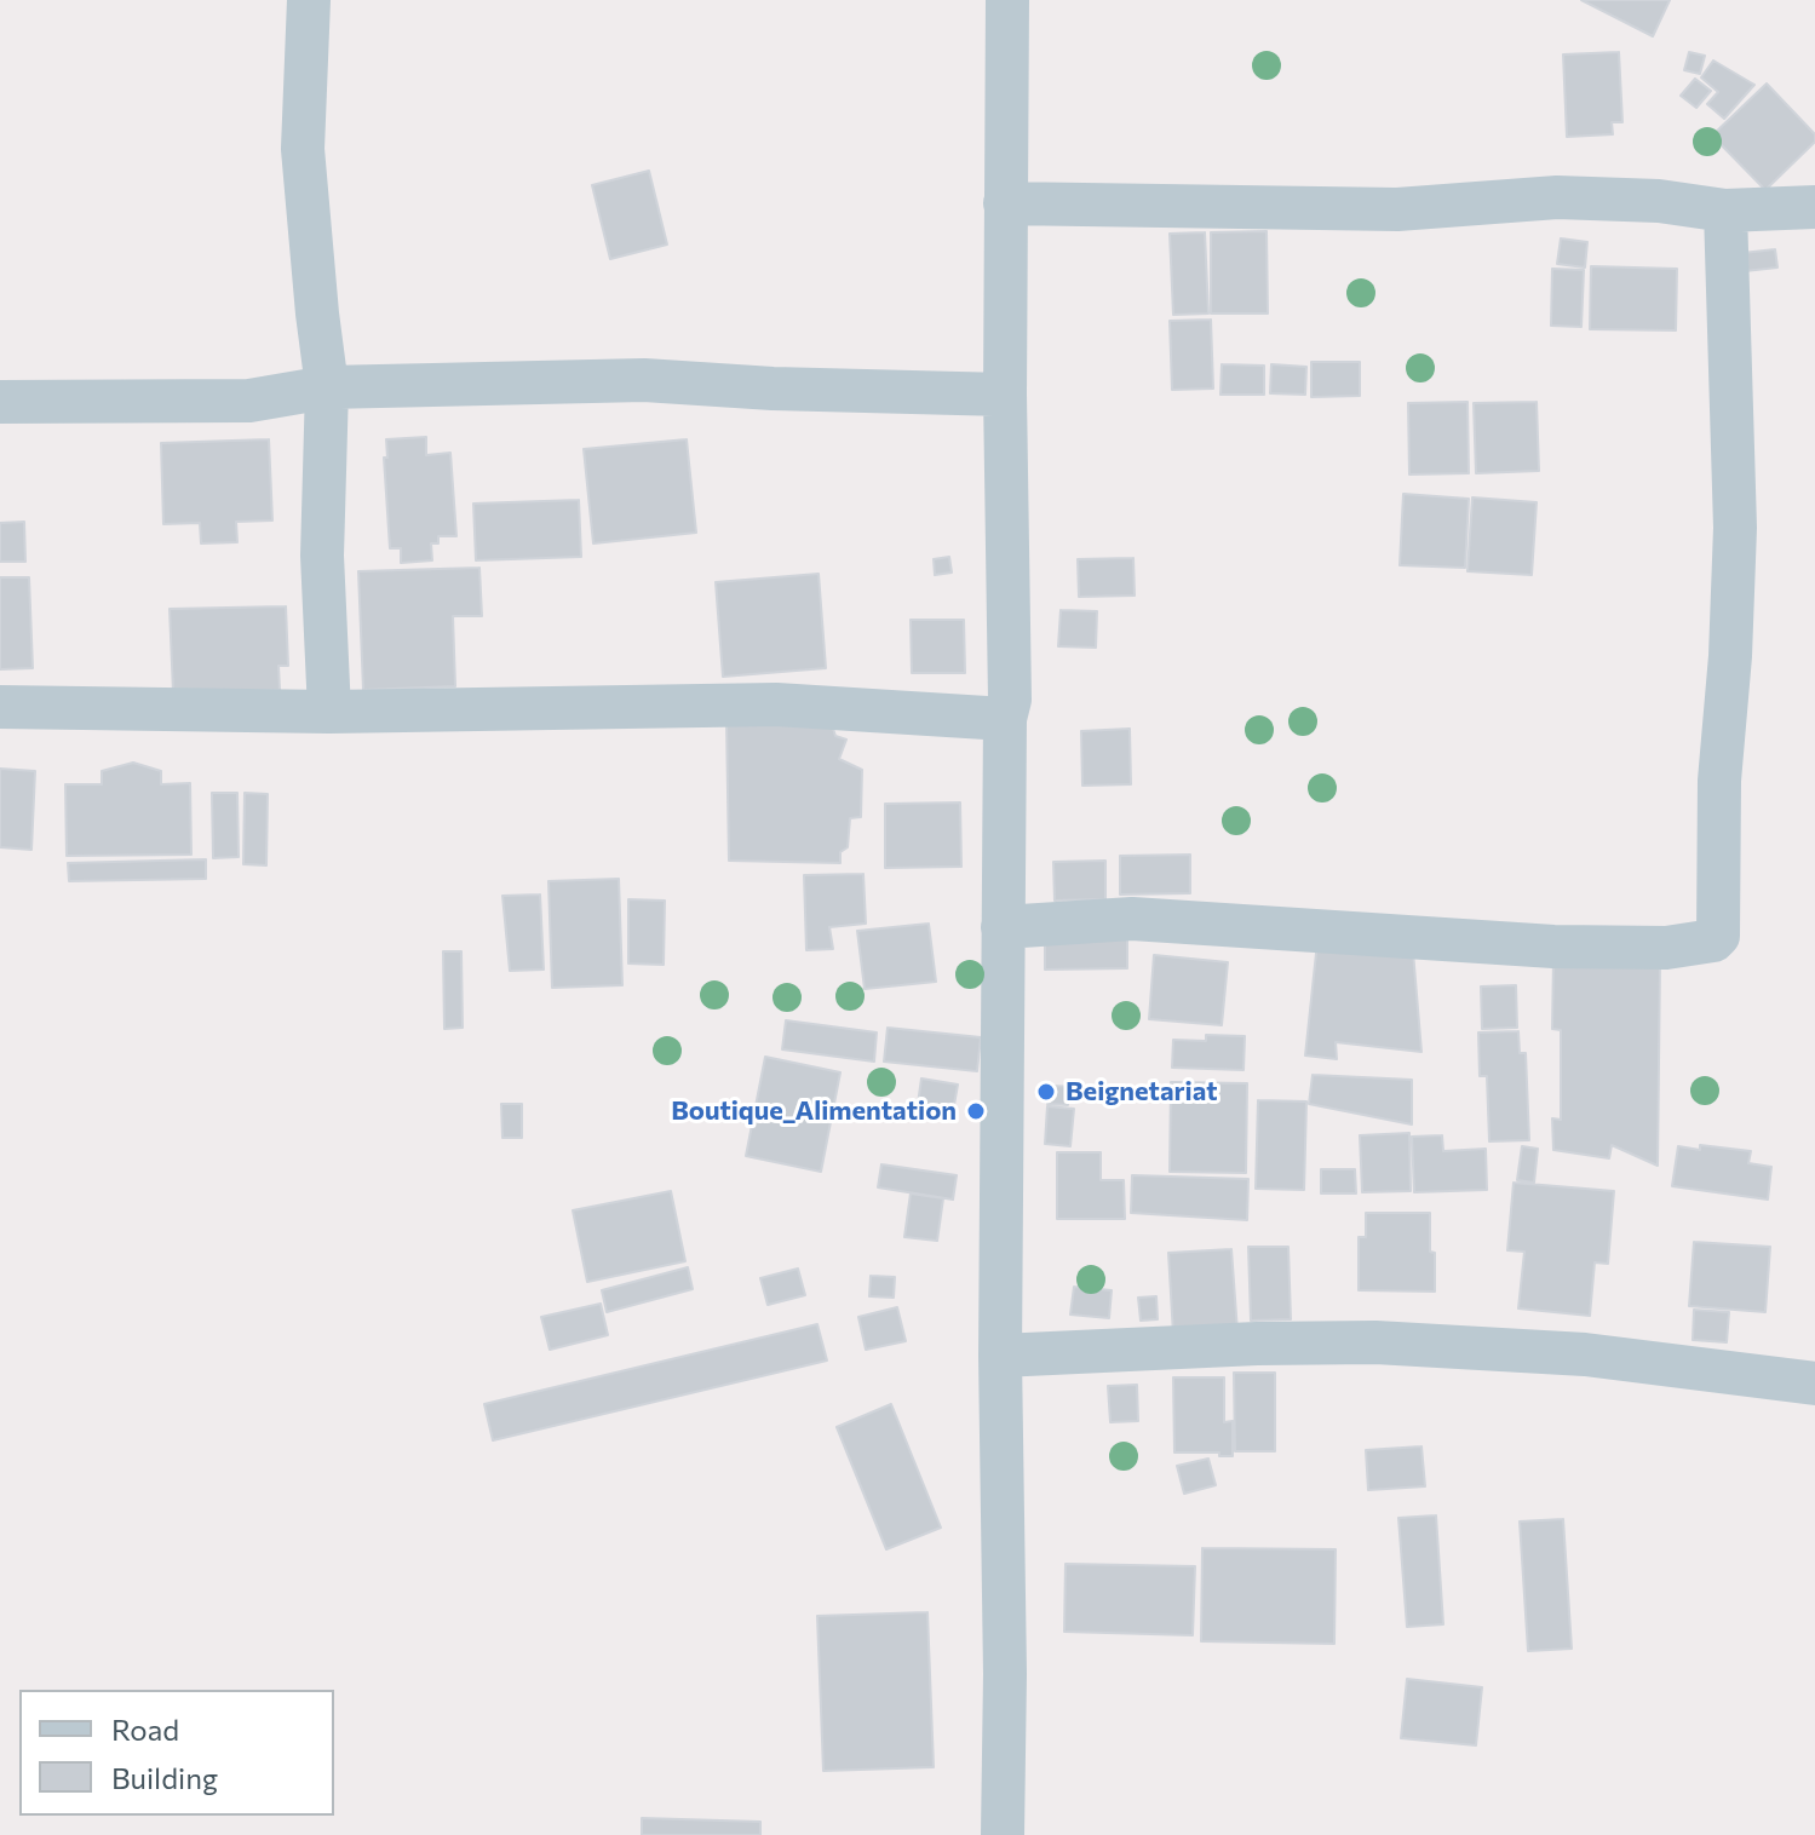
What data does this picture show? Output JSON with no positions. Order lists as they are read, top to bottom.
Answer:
{
  "places": ["Beignetariat", "Boutique_Alimentation"],
  "legend": ["Road", "Building"]
}
